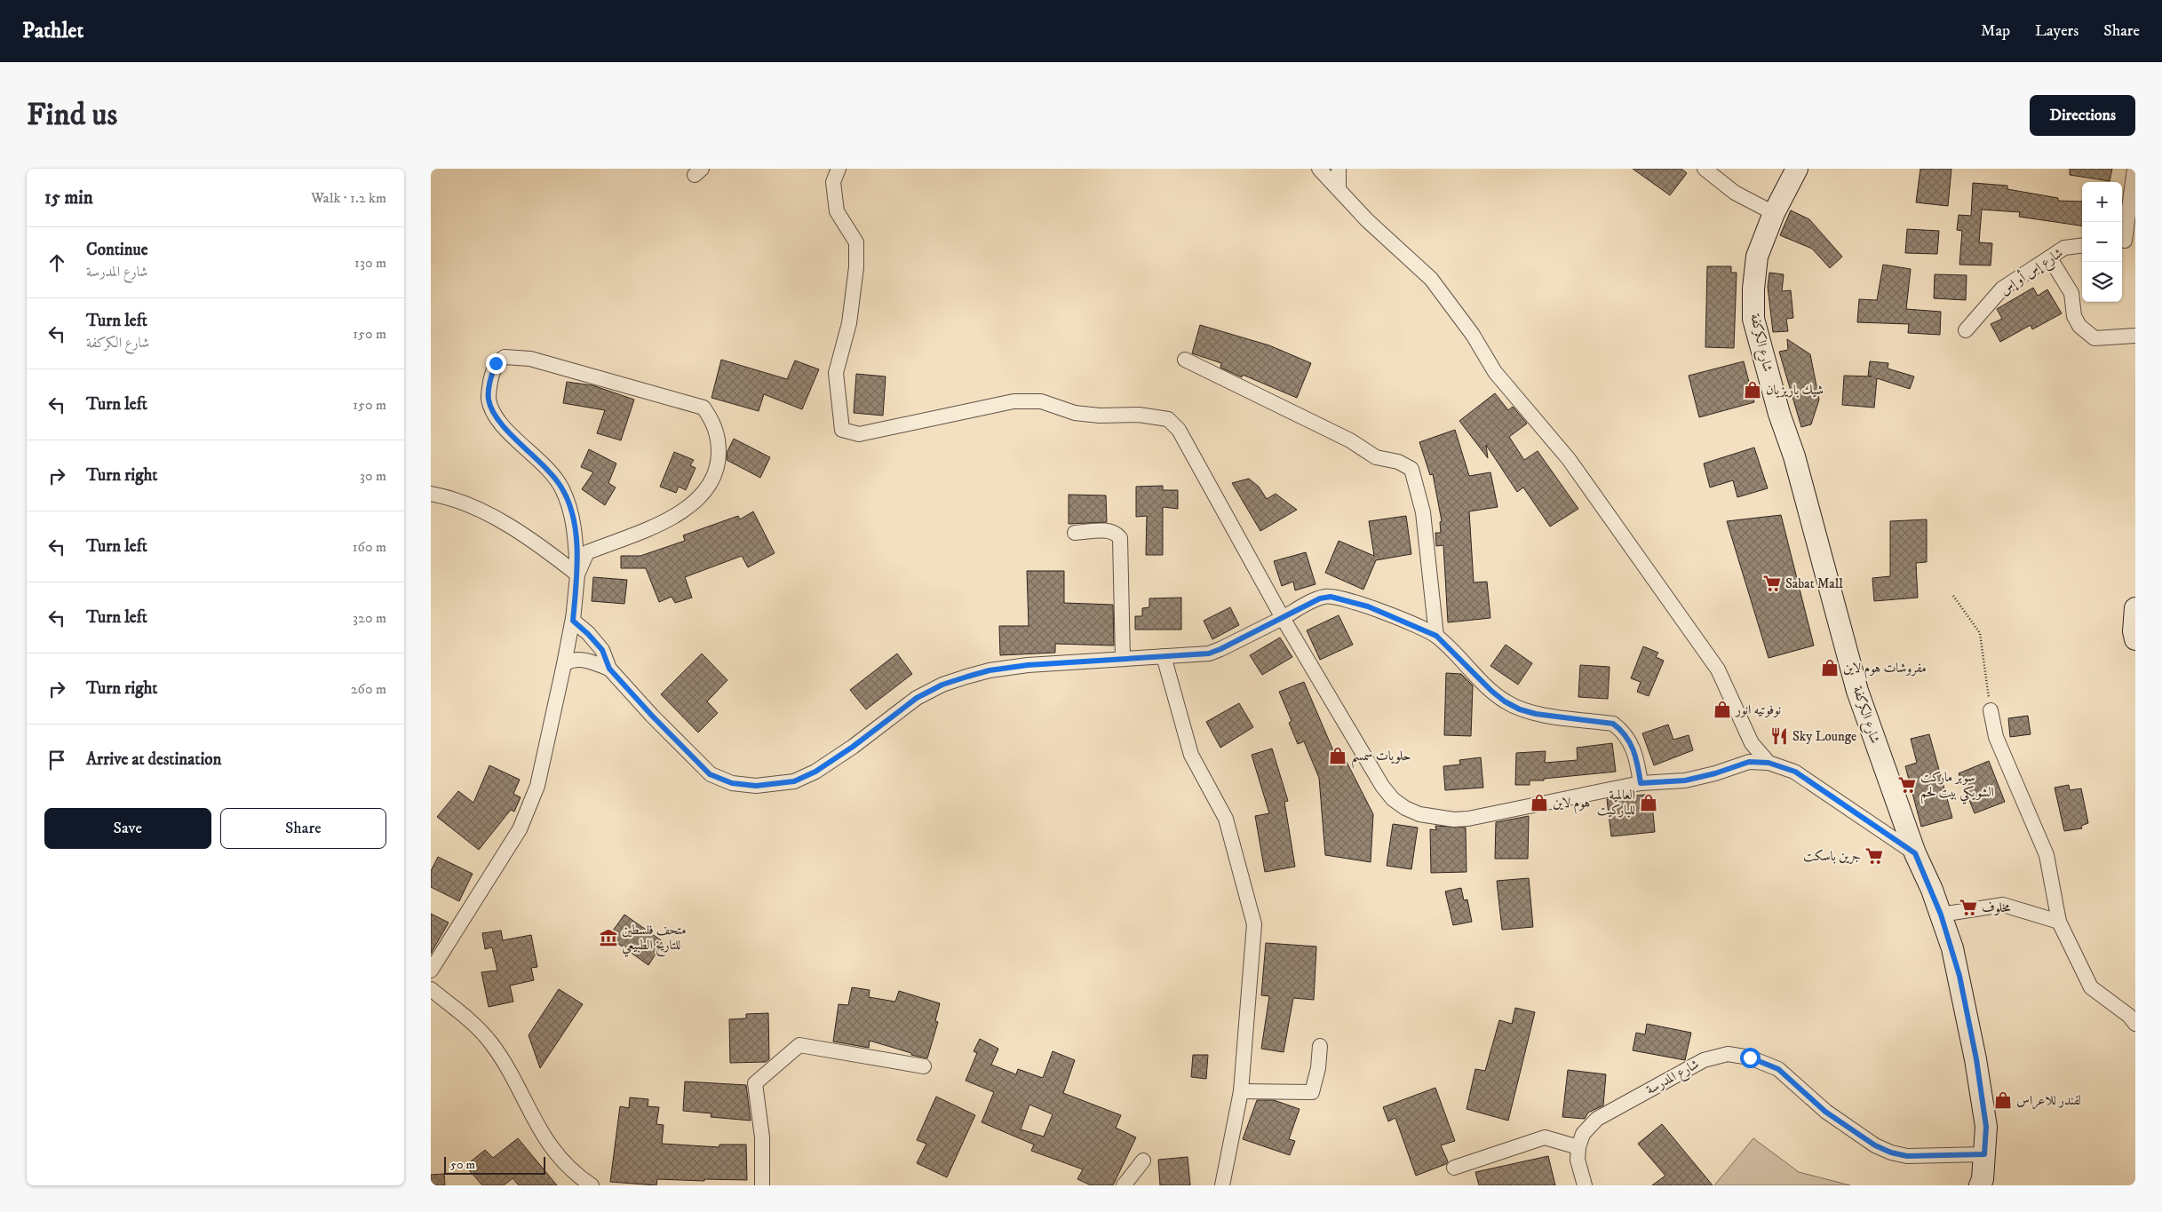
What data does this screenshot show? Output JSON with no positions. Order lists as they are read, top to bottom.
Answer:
{
  "streets": {
    "street": ["شارع إس أو إس", "شارع الكركفة", "شارع المدرسة"]
  },
  "crossings": [
    ["شارع الكركفة", "شارع المدرسة"]
  ],
  "places": {
    "shop": [
      "شيك باريزيان",
      "مفروشات هوم لاين",
      "نوفوتيه انور",
      "حلويات سمسم",
      "هوم لاين",
      "العالمية للباركيت",
      "لفندر للاعراس"
    ],
    "supermarket": [
      "Sabat Mall",
      "سوبر ماركت الشويكي بيت لحم",
      "جرين باسكت",
      "مخلوف"
    ],
    "restaurant": ["Sky Lounge"],
    "museum": ["متحف فلسطين للتاريخ الطبيعي"]
  },
  "scale_bar": "50 m",
  "page": {
    "header": "Pathlet",
    "nav": ["Map", "Layers", "Share"],
    "buttons": [
      "Directions",
      ["Save", "Share"]
    ],
    "title": "Find us",
    "heading": ["15 min", "Walk · 1.2 km"],
    "map_buttons": ["+", "−"],
    "list": [
      ["Continue", "شارع المدرسة", "130 m"],
      ["Turn left", "شارع الكركفة", "150 m"],
      ["Turn left", "150 m"],
      ["Turn right", "30 m"],
      ["Turn left", "160 m"],
      ["Turn left", "320 m"],
      ["Turn right", "260 m"],
      "Arrive at destination"
    ],
    "scale": "50 m"
  }
}
